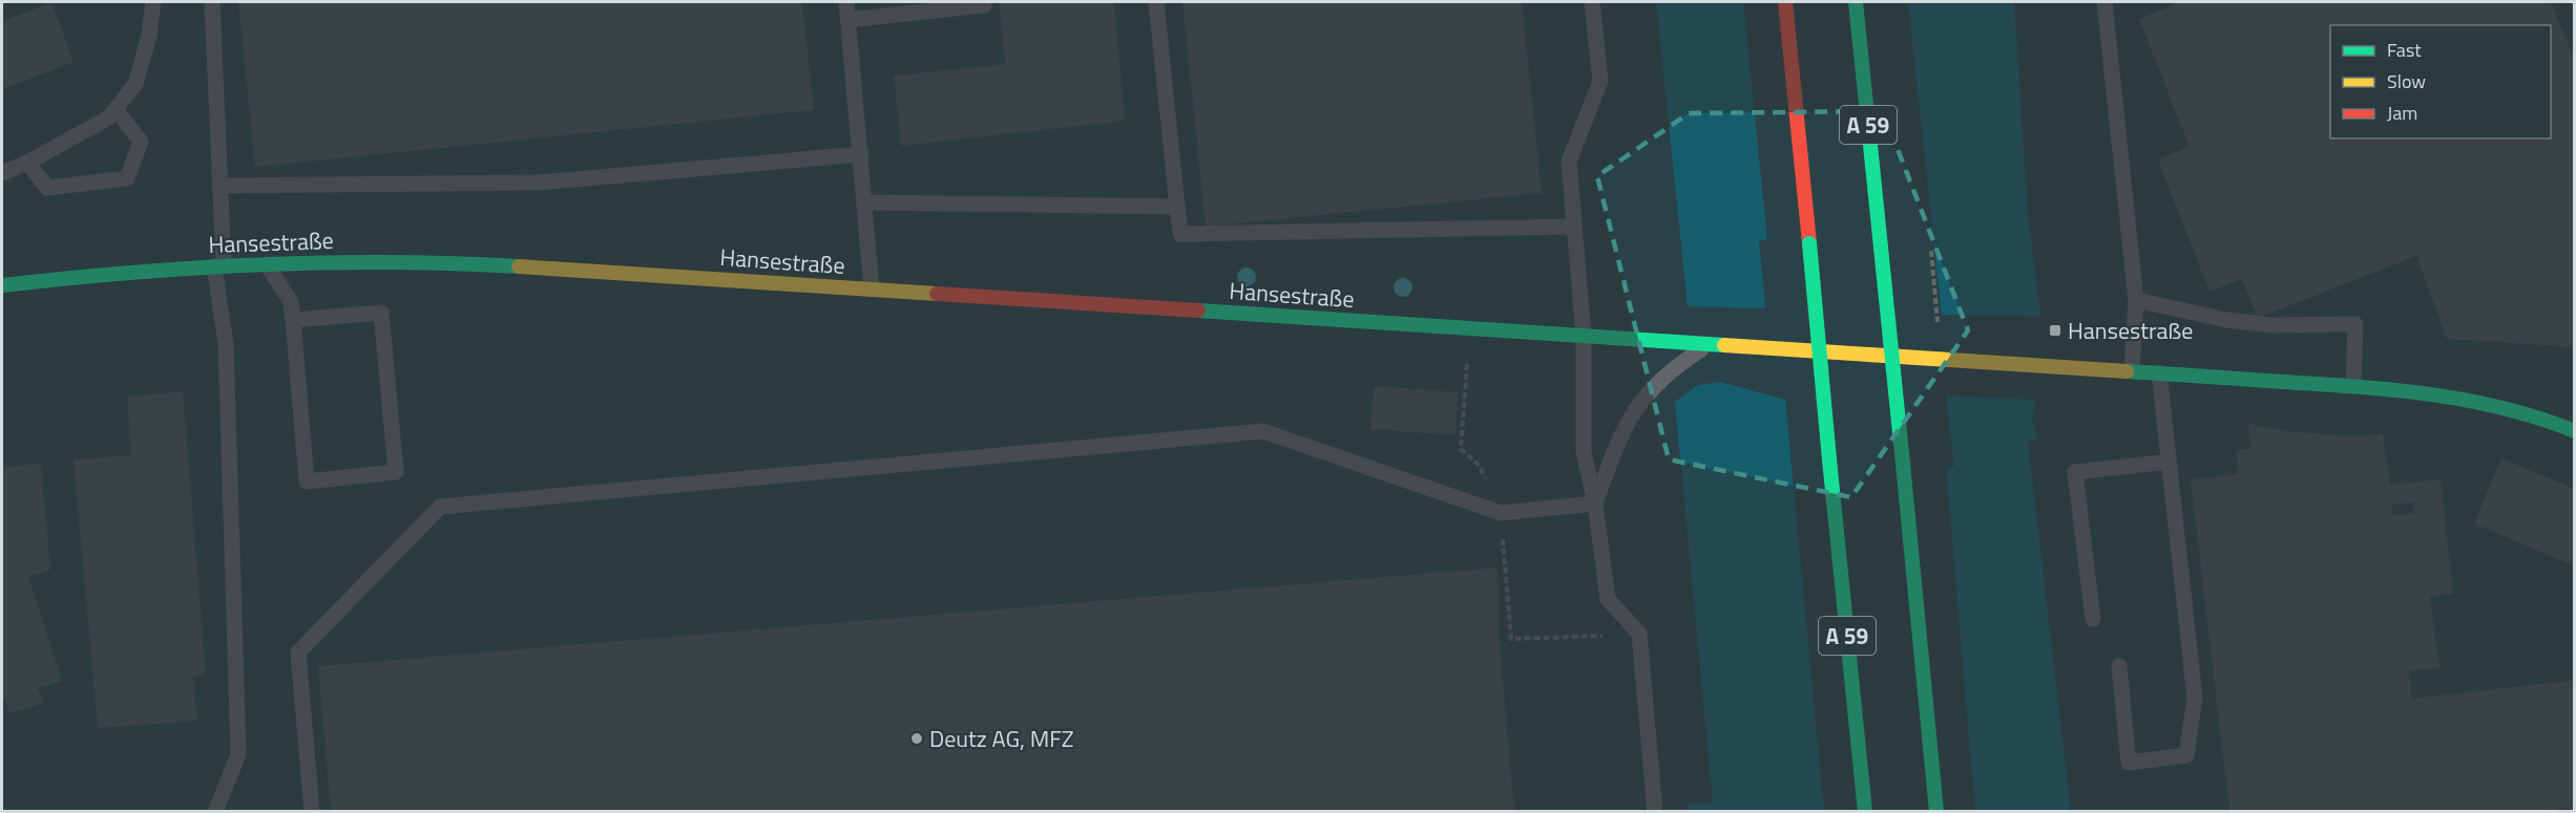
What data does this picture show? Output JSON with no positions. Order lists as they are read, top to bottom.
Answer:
{
  "streets": {
    "main road": ["A 59", "Hansestraße"]
  },
  "places": {
    "transit": ["Hansestraße"],
    "other": ["Deutz AG, MFZ"]
  },
  "legend": ["Fast", "Slow", "Jam"]
}
